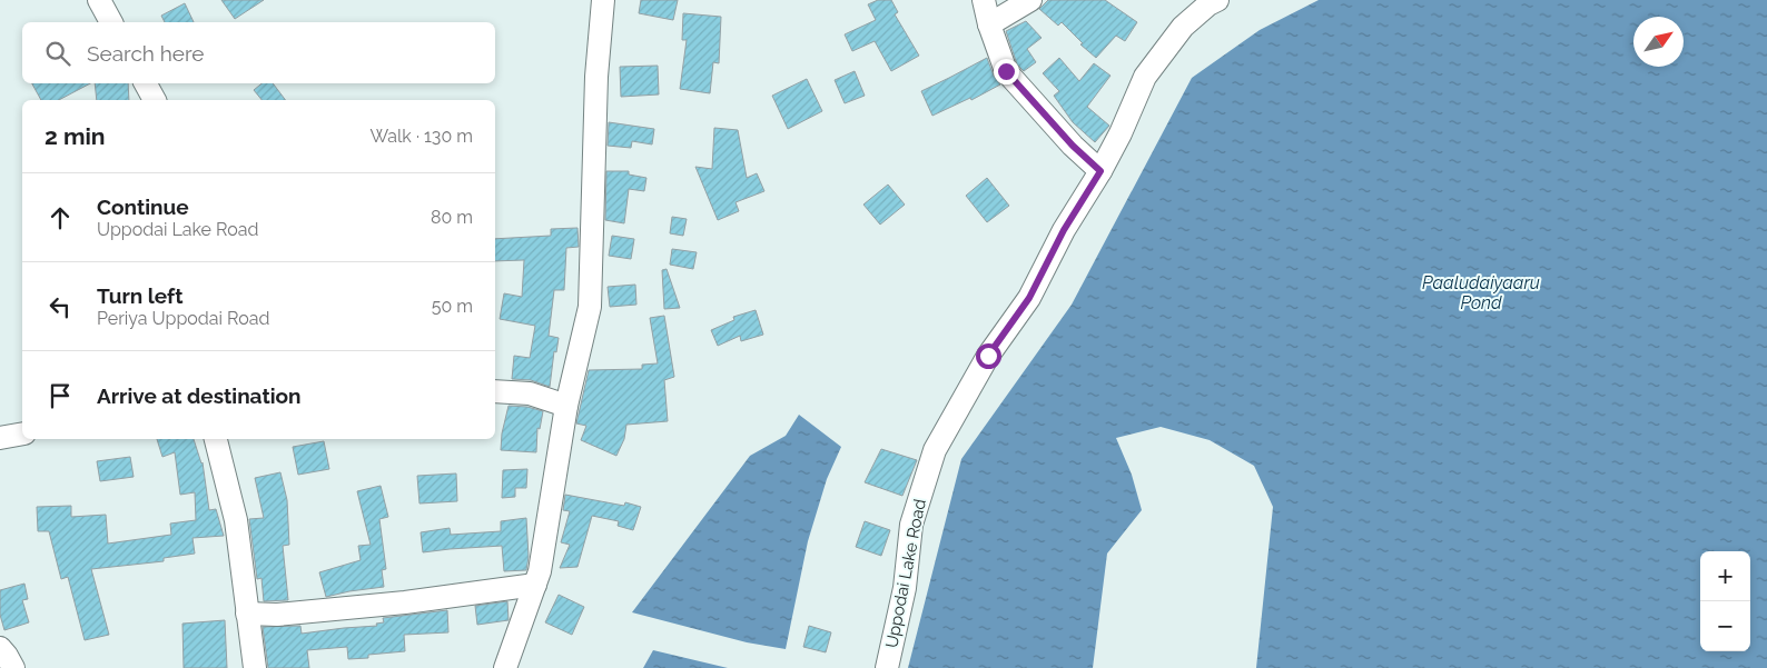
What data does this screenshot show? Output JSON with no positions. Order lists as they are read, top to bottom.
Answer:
{
  "streets": {
    "street": ["Uppodai Lake Road"]
  },
  "water": ["Paaludaiyaaru Pond"],
  "north": "top right",
  "page": {
    "search": "Search here",
    "heading": ["2 min", "Walk · 130 m"],
    "list": [
      ["Continue", "Uppodai Lake Road", "80 m"],
      ["Turn left", "Periya Uppodai Road", "50 m"],
      "Arrive at destination"
    ],
    "map_buttons": ["+", "−"]
  }
}
